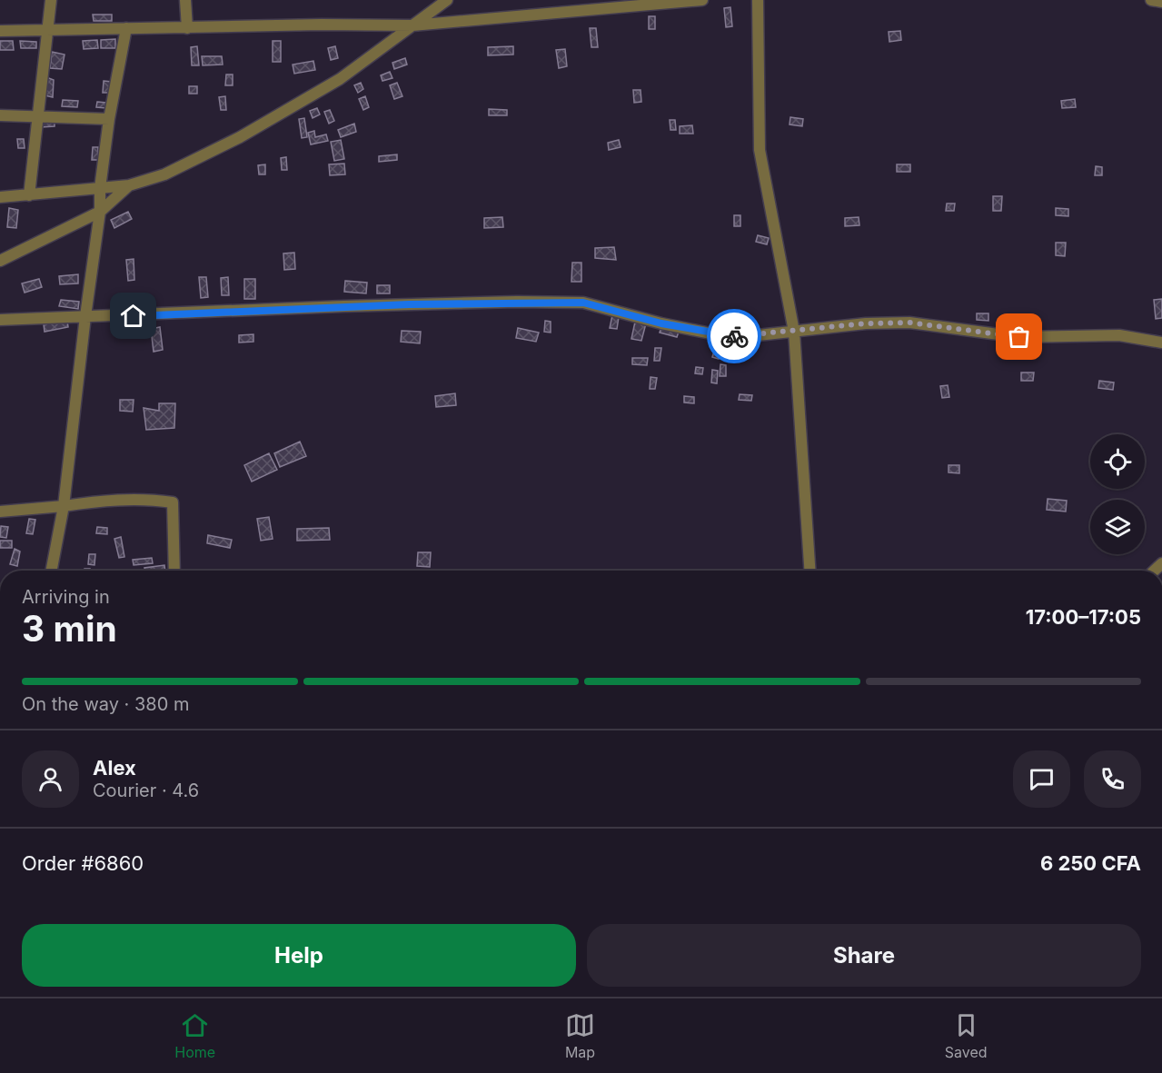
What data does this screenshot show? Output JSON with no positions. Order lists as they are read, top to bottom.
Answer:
{
  "page": {
    "heading": ["3 min", "Arriving in", "17:00–17:05"],
    "panel": [
      "Alex",
      "Courier · 4.6",
      "Order #6860",
      "6 250 CFA"
    ],
    "bar": "On the way · 380 m",
    "buttons": ["Help", "Share"],
    "tabs": ["Home", "Map", "Saved"]
  }
}
